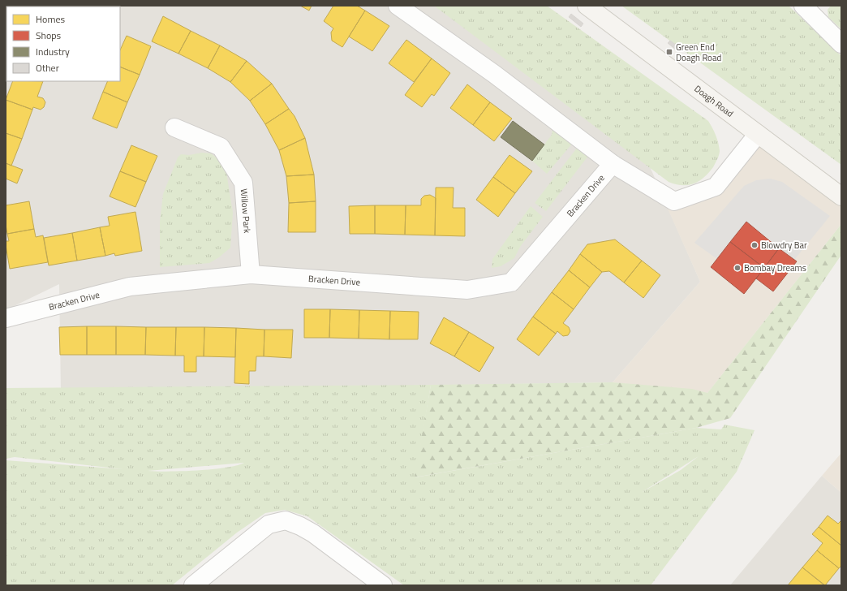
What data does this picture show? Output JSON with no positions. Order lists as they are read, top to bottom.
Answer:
{
  "streets": {
    "main road": ["Doagh Road"],
    "street": ["Bracken Drive", "Willow Park"]
  },
  "crossings": [
    ["Bracken Drive", "Willow Park"]
  ],
  "places": {
    "transit": ["Green End Doagh Road"],
    "other": ["Blowdry Bar", "Bombay Dreams"]
  },
  "legend": [
    "Homes",
    "Shops",
    "Industry",
    "Other"
  ]
}
